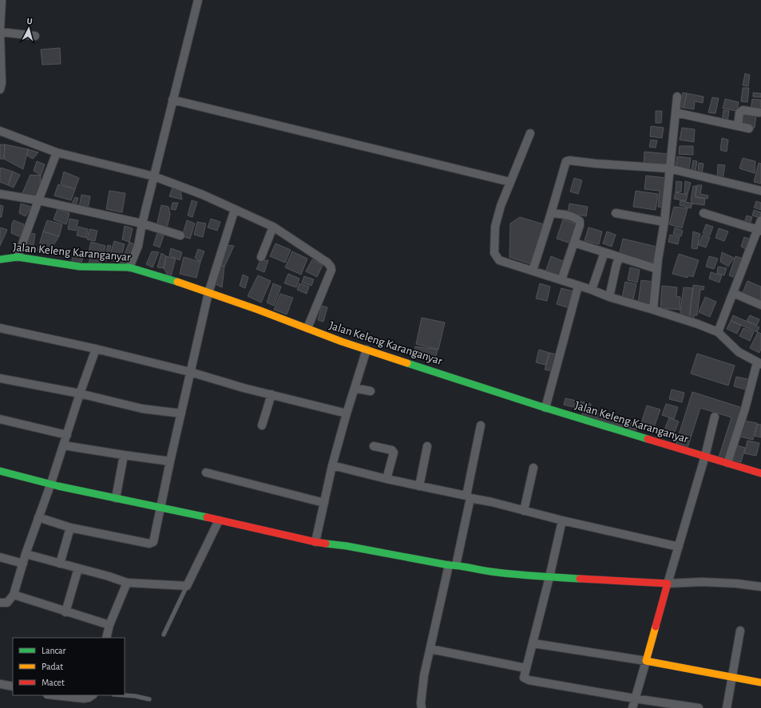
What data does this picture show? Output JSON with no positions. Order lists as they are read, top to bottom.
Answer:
{
  "streets": {
    "street": ["Jalan Keleng Karanganyar"]
  },
  "legend": ["Lancar", "Padat", "Macet"],
  "north": "top"
}
